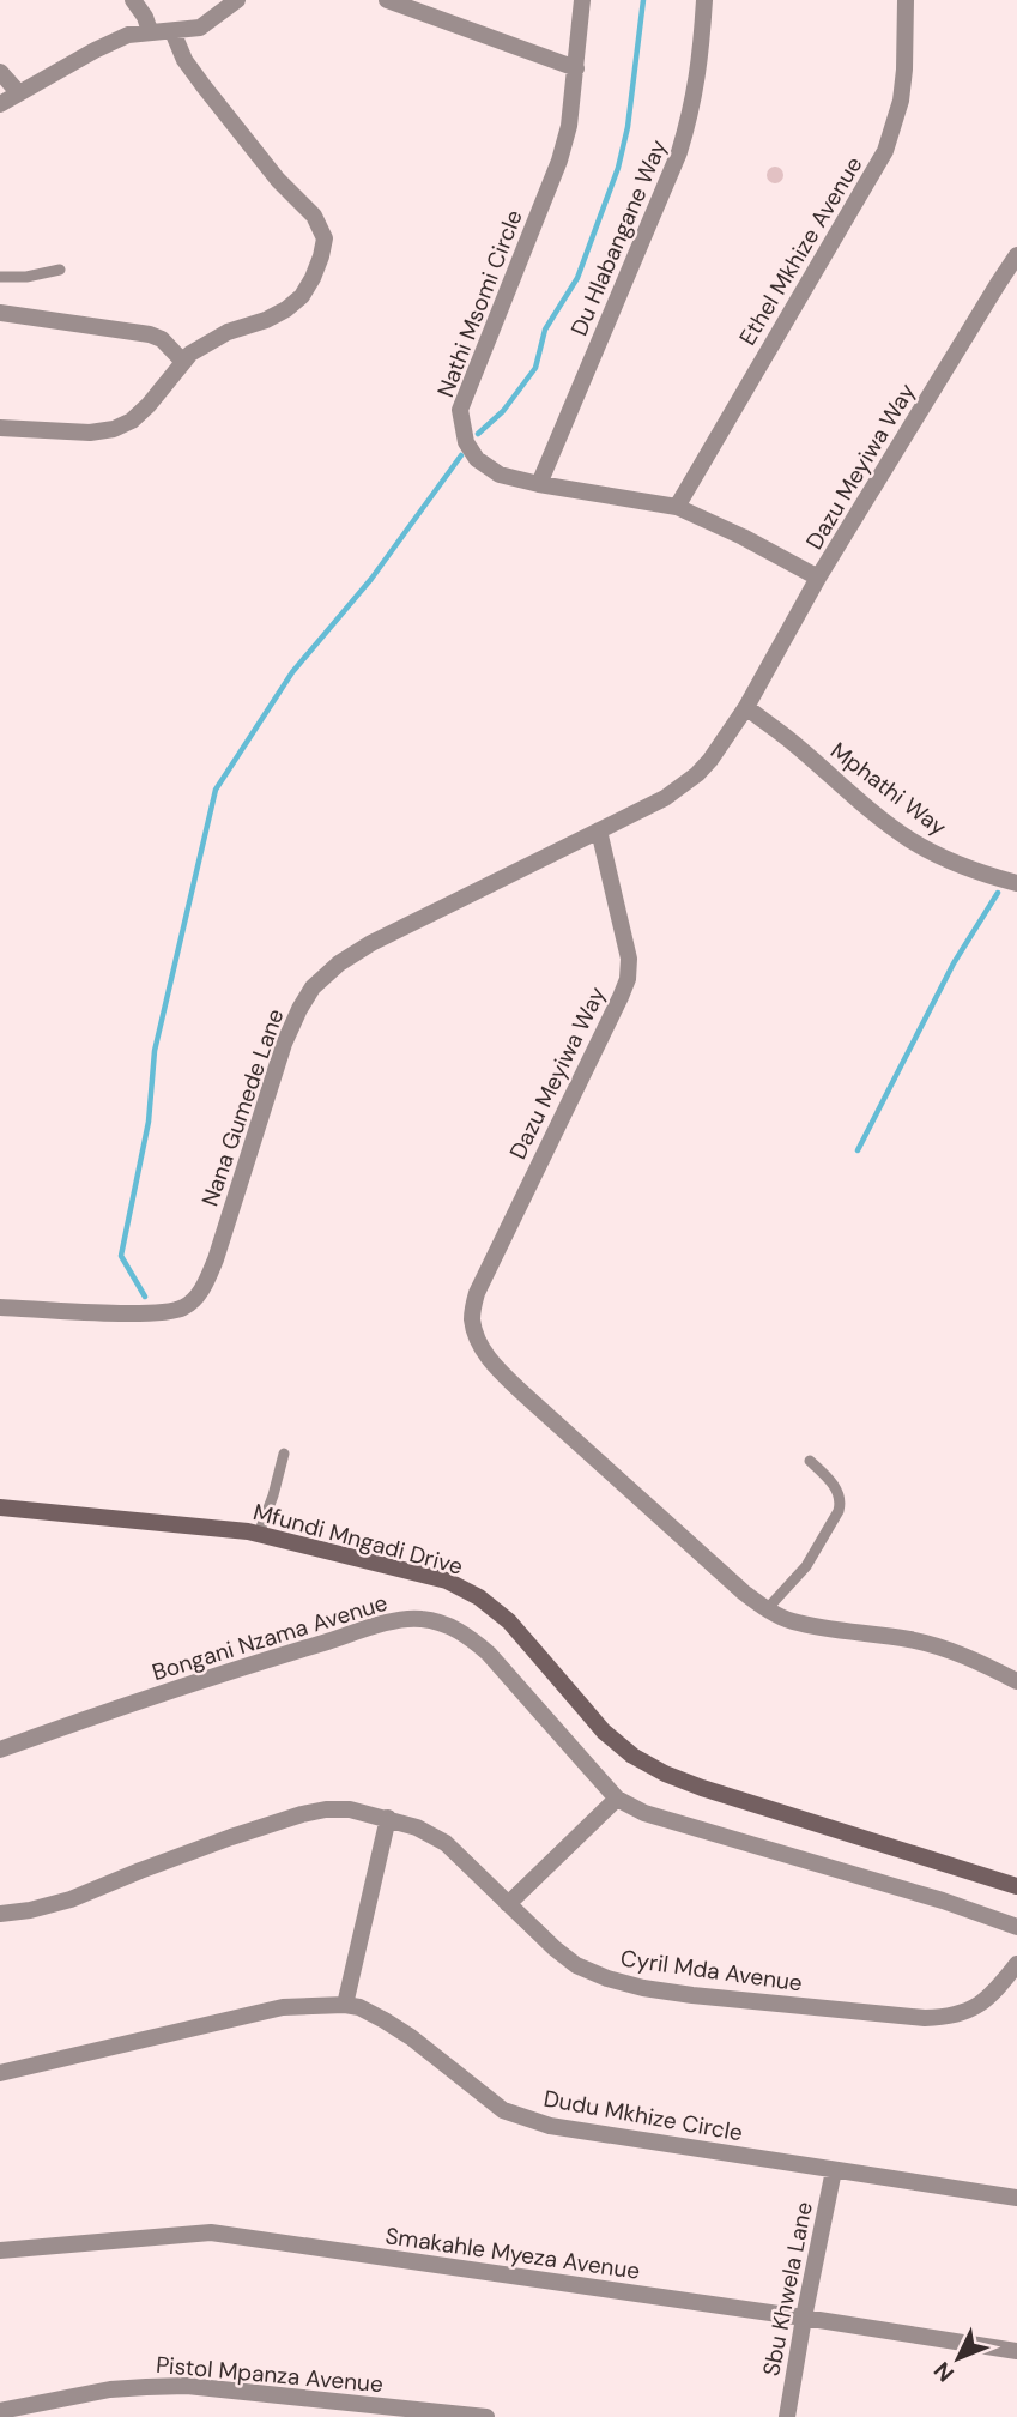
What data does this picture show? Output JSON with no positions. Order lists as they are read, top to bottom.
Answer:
{
  "streets": {
    "street": [
      "Du Hlabangane Way",
      "Ethel Mkhize Avenue",
      "Nathi Msomi Circle",
      "Dazu Meyiwa Way",
      "Mphathi Way",
      "Nana Gumede Lane",
      "Mfundi Mngadi Drive",
      "Bongani Nzama Avenue",
      "Cyril Mda Avenue",
      "Dudu Mkhize Circle",
      "Smakahle Myeza Avenue",
      "Sbu Khwela Lane",
      "Pistol Mpanza Avenue"
    ]
  },
  "crossings": [
    ["Du Hlabangane Way", "Nathi Msomi Circle"],
    ["Ethel Mkhize Avenue", "Nathi Msomi Circle"],
    ["Nathi Msomi Circle", "Dazu Meyiwa Way"],
    ["Dazu Meyiwa Way", "Mphathi Way"],
    ["Dazu Meyiwa Way", "Nana Gumede Lane"],
    ["Dudu Mkhize Circle", "Sbu Khwela Lane"],
    ["Smakahle Myeza Avenue", "Sbu Khwela Lane"]
  ],
  "north": "bottom left"
}
